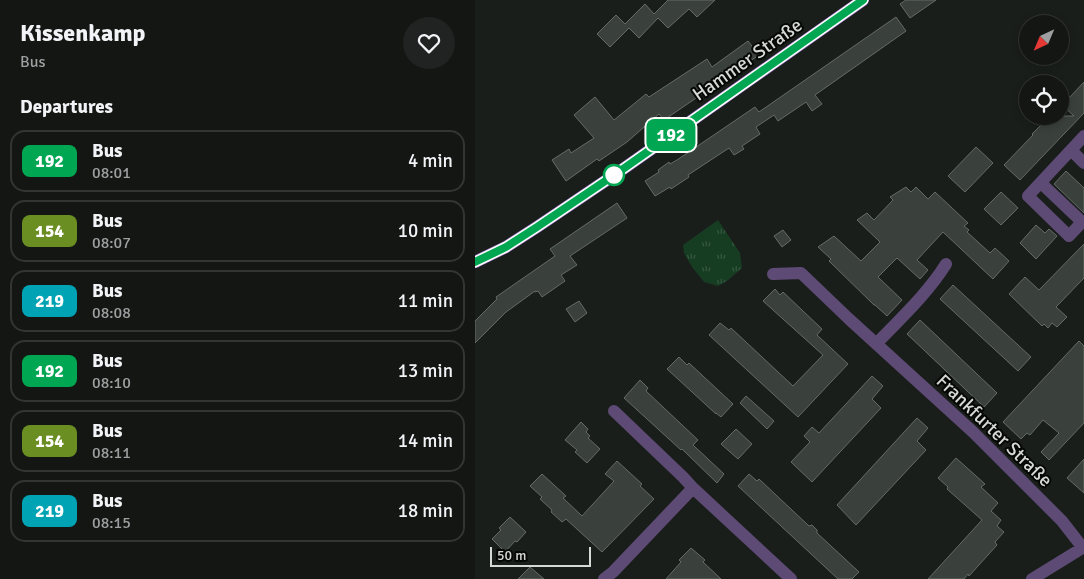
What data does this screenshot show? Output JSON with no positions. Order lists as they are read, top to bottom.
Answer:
{
  "streets": {
    "main road": ["Hammer Straße"],
    "street": ["Frankfurter Straße"]
  },
  "lines": ["bus line 192"],
  "scale_bar": "50 m",
  "north": "bottom left",
  "page": {
    "heading": [
      ["Kissenkamp", "Bus"],
      "Departures"
    ],
    "on_map": "192",
    "list": [
      {
        "mark": "192",
        "name": "Bus",
        "note": "08:01",
        "value": "4 min"
      },
      {
        "mark": "154",
        "name": "Bus",
        "note": "08:07",
        "value": "10 min"
      },
      {
        "mark": "219",
        "name": "Bus",
        "note": "08:08",
        "value": "11 min"
      },
      {
        "mark": "192",
        "name": "Bus",
        "note": "08:10",
        "value": "13 min"
      },
      {
        "mark": "154",
        "name": "Bus",
        "note": "08:11",
        "value": "14 min"
      },
      {
        "mark": "219",
        "name": "Bus",
        "note": "08:15",
        "value": "18 min"
      }
    ],
    "scale": "50 m"
  }
}
